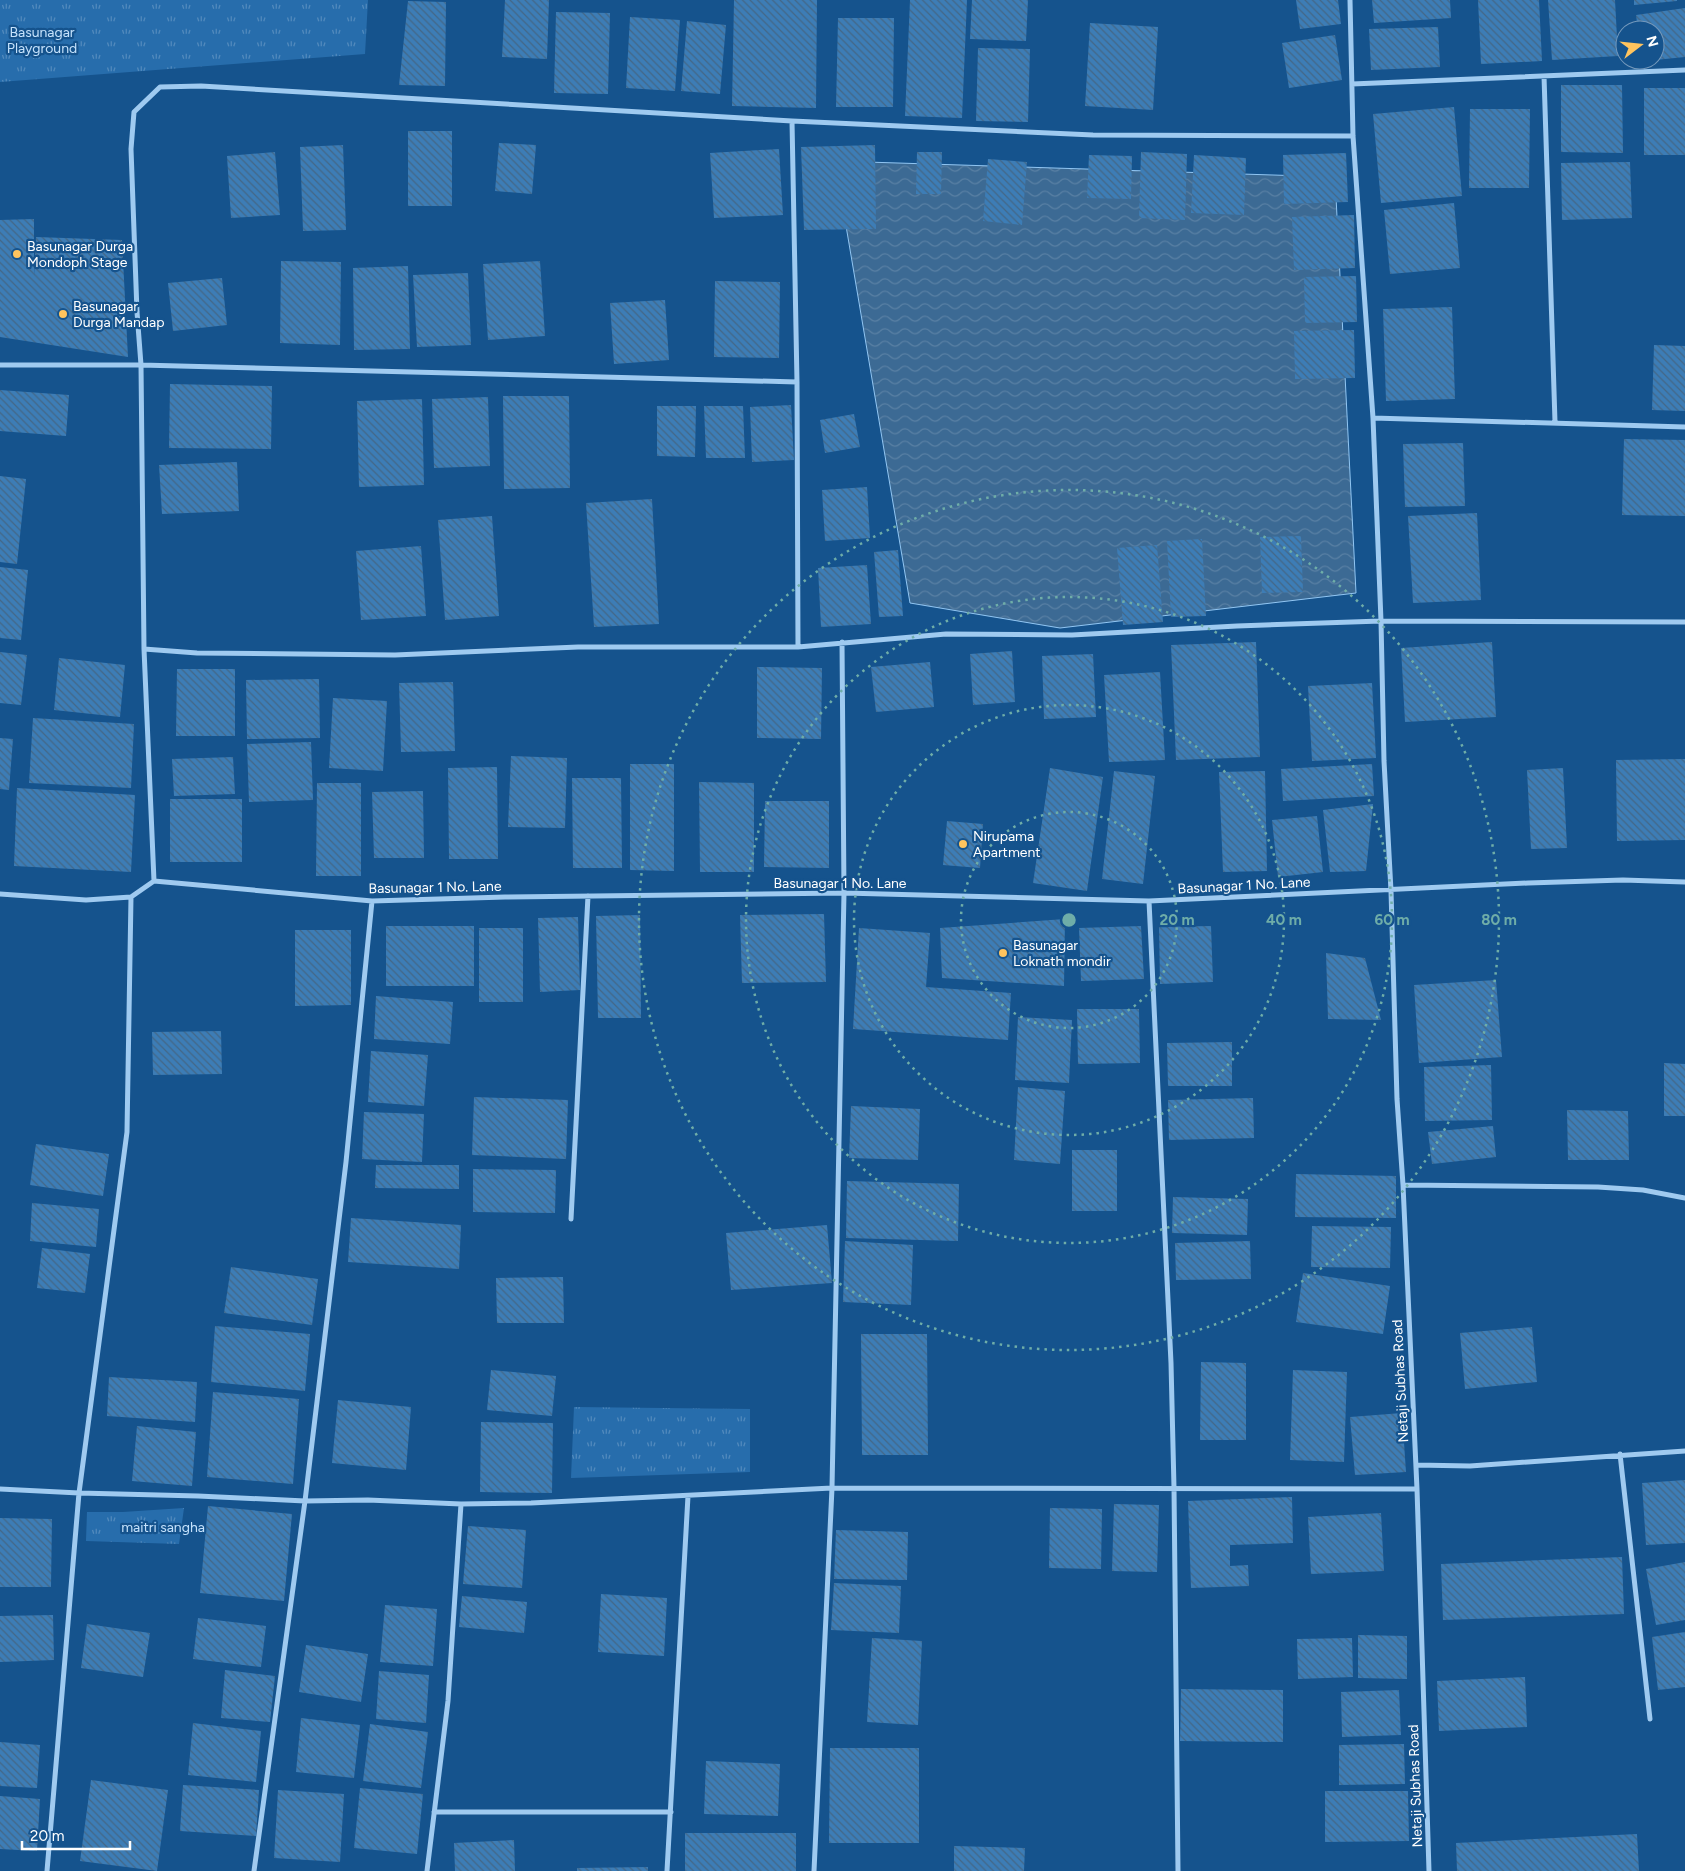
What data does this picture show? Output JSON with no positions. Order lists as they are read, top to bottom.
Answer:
{
  "streets": {
    "street": ["Basunagar 1 No. Lane", "Netaji Subhas Road"]
  },
  "crossings": [
    ["Basunagar 1 No. Lane", "Netaji Subhas Road"]
  ],
  "parks": ["Basunagar Playground", "maitri sangha"],
  "places": [
    "Basunagar Durga Mondoph Stage",
    "Basunagar Durga Mandap",
    "Nirupama Apartment",
    "Basunagar Loknath mondir"
  ],
  "scale_bar": "20 m",
  "north": "right",
  "rings": [
    "20 m",
    "40 m",
    "60 m",
    "80 m"
  ]
}
